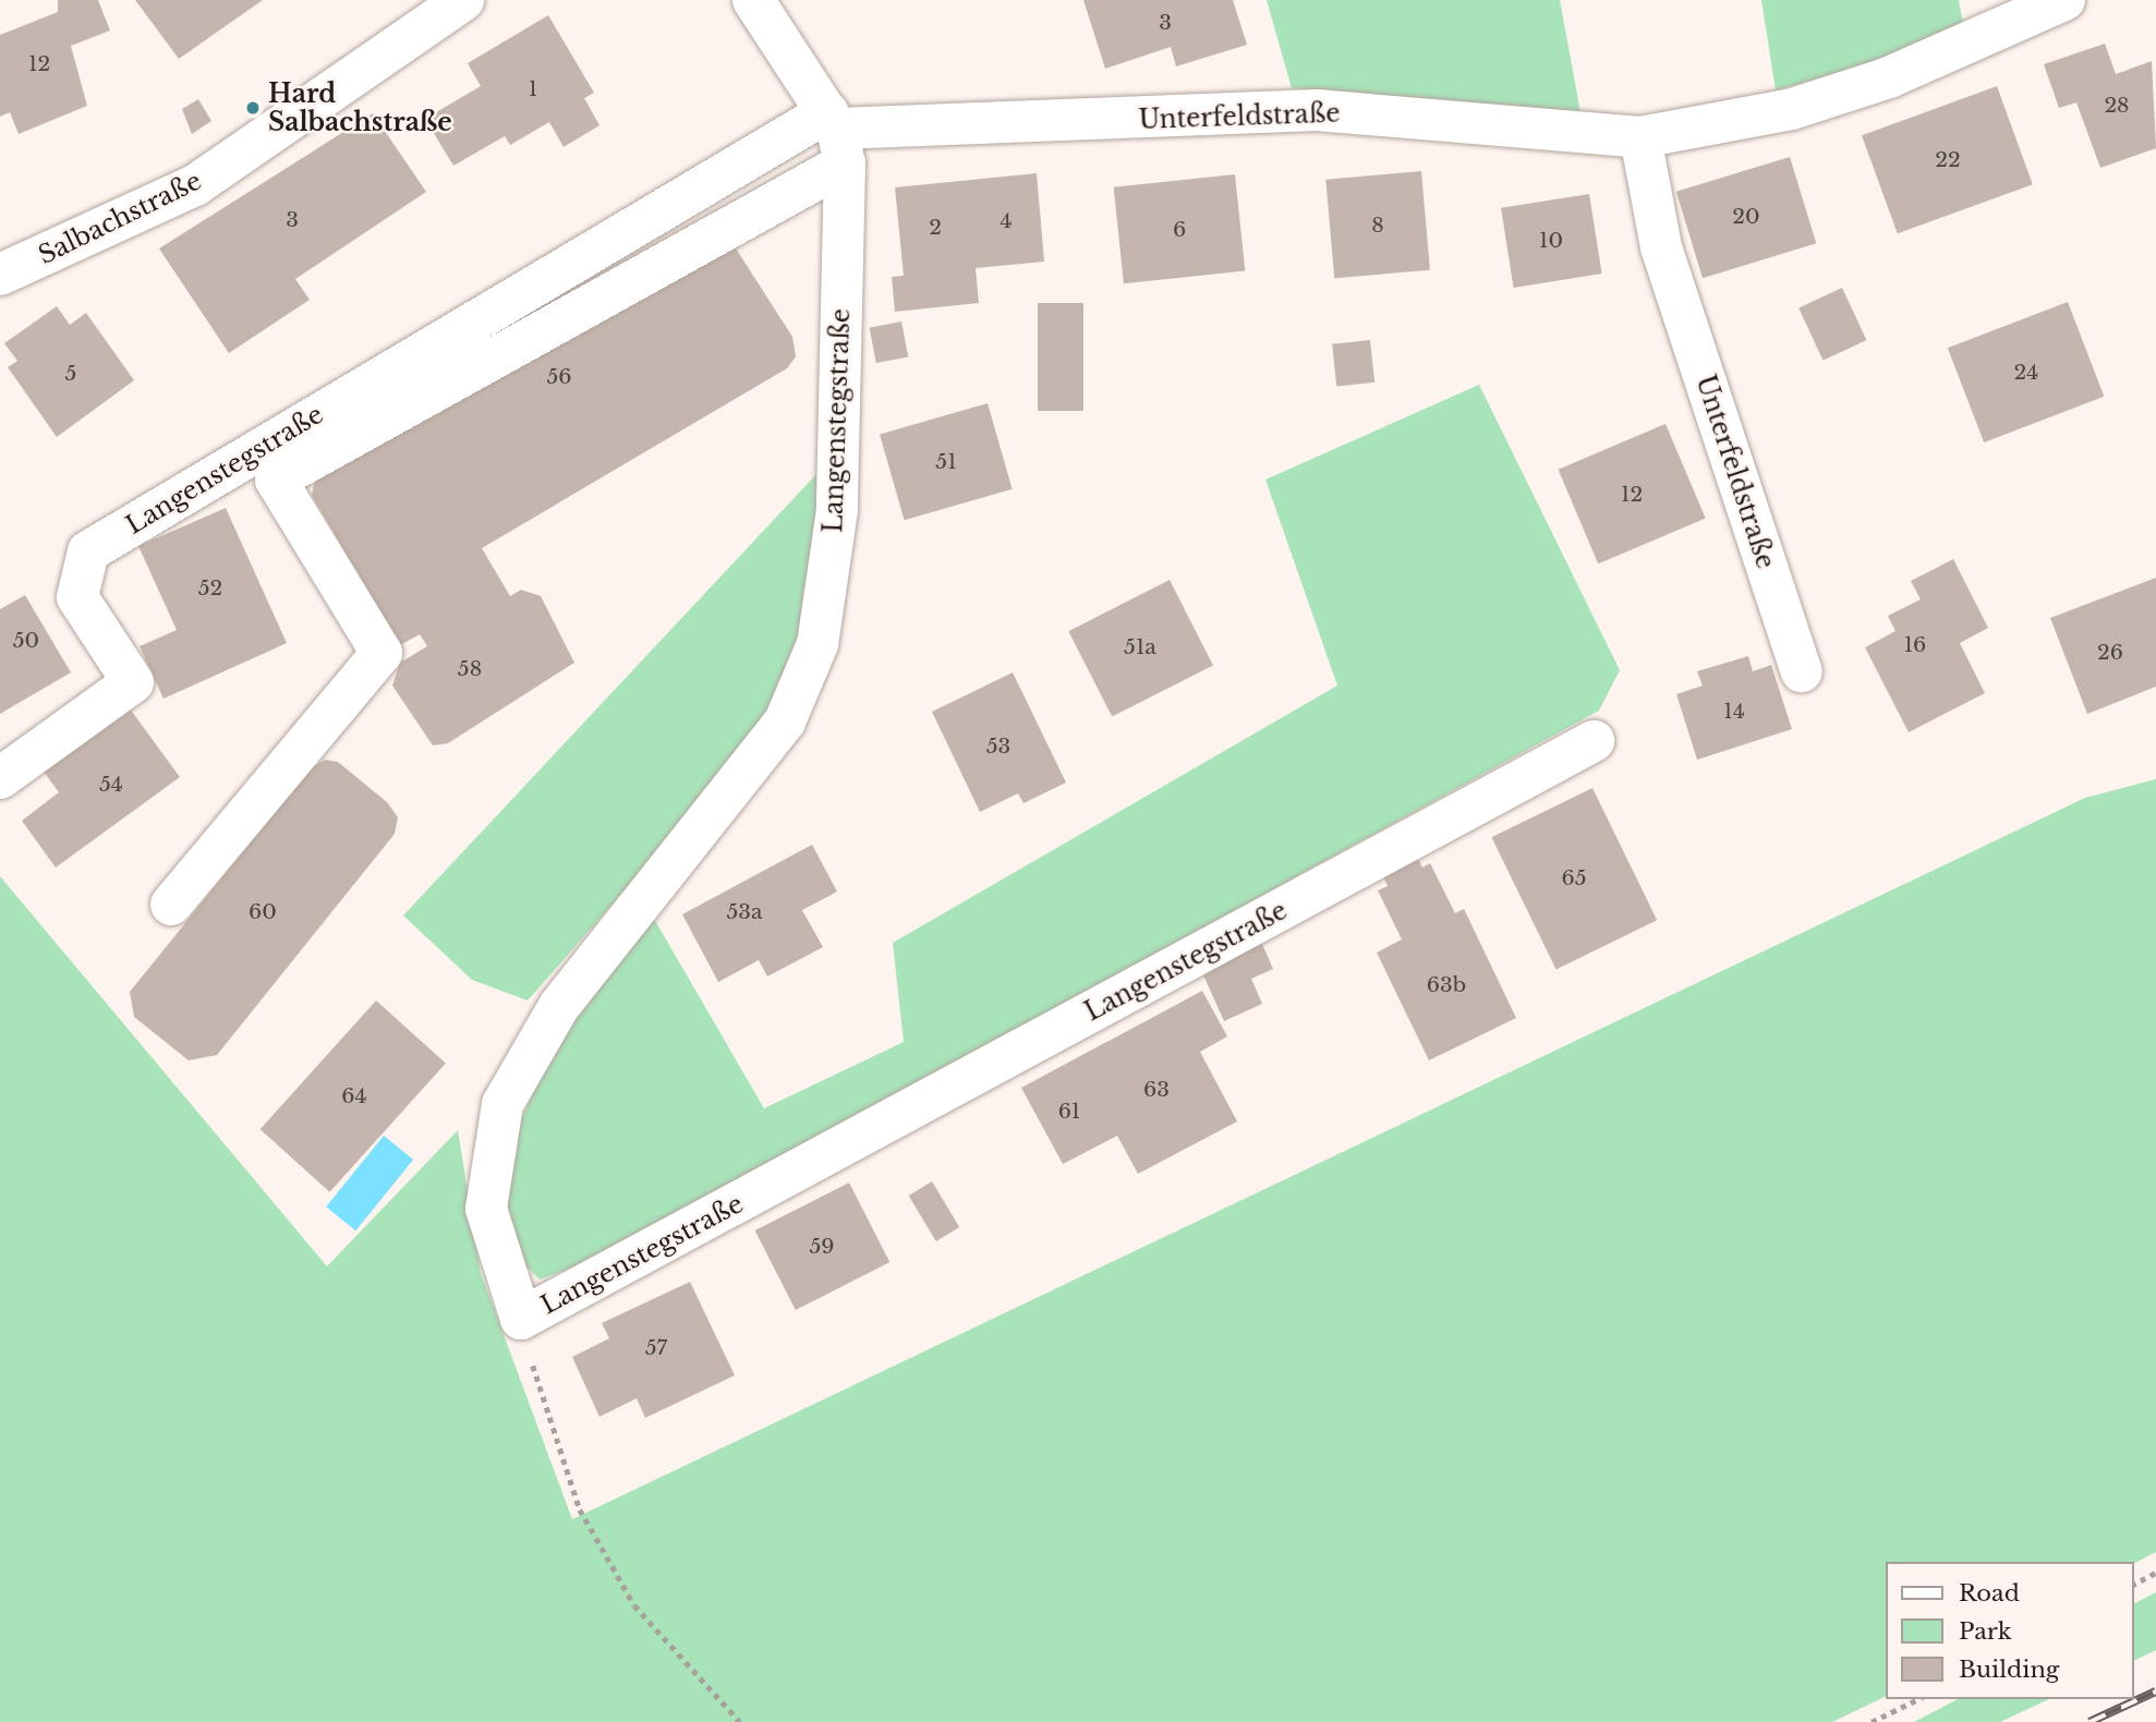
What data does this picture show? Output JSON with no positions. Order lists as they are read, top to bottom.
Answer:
{
  "streets": {
    "street": ["Unterfeldstraße", "Salbachstraße", "Langenstegstraße"]
  },
  "crossings": [
    ["Unterfeldstraße", "Langenstegstraße"]
  ],
  "places": ["Hard Salbachstraße"],
  "house_numbers": [
    "3",
    "12",
    "1",
    "28",
    "22",
    "20",
    "3",
    "4",
    "8",
    "2",
    "6",
    "10",
    "24",
    "5",
    "56",
    "51",
    "12",
    "52",
    "50",
    "16",
    "51a",
    "26",
    "58",
    "14",
    "53",
    "54",
    "65",
    "60",
    "53a",
    "63b",
    "63",
    "64",
    "61",
    "59",
    "57"
  ],
  "legend": ["Road", "Park", "Building"]
}
